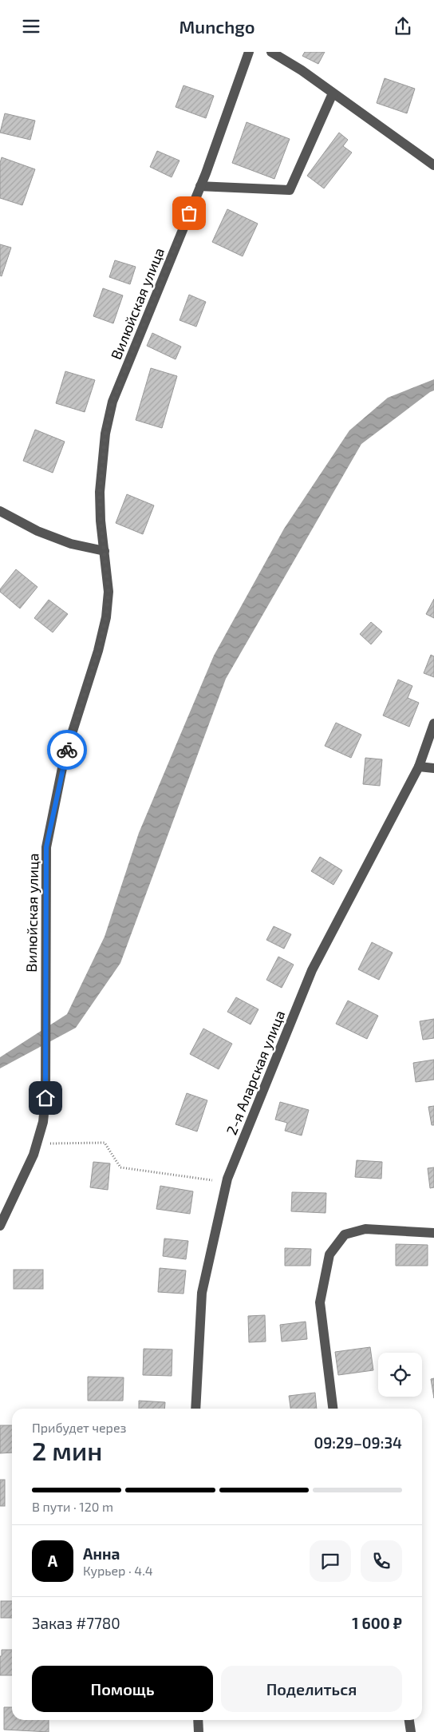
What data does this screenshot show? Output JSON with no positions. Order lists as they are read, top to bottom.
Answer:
{
  "streets": {
    "street": ["Вилюйская улица", "2-я Аларская улица"]
  },
  "page": {
    "header": "Munchgo",
    "heading": ["2 мин", "Прибудет через", "09:29–09:34"],
    "panel": [
      "Анна",
      "Курьер · 4.4",
      "Заказ #7780",
      "1 600 ₽"
    ],
    "bar": "В пути · 120 m",
    "round": "А",
    "buttons": ["Помощь", "Поделиться"]
  }
}
